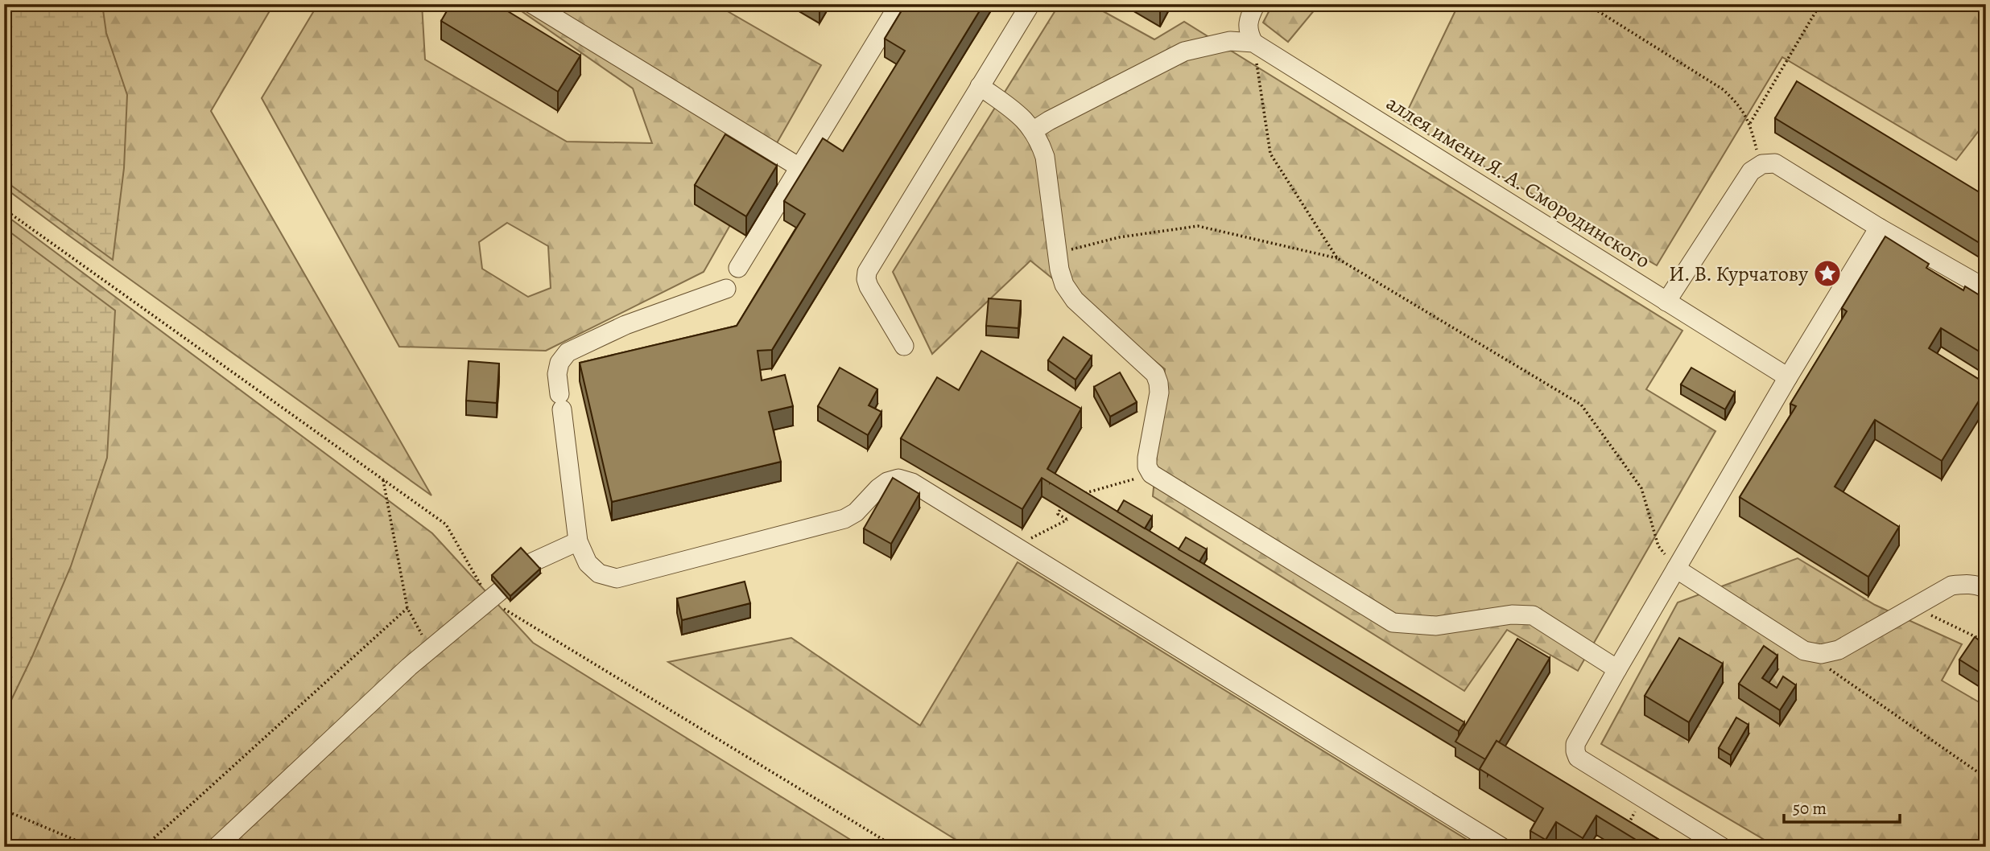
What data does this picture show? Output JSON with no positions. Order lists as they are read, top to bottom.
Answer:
{
  "streets": {
    "street": ["аллея имени Я. А. Смородинского"]
  },
  "places": {
    "place": ["И. В. Курчатову"]
  },
  "scale_bar": "50 m"
}
